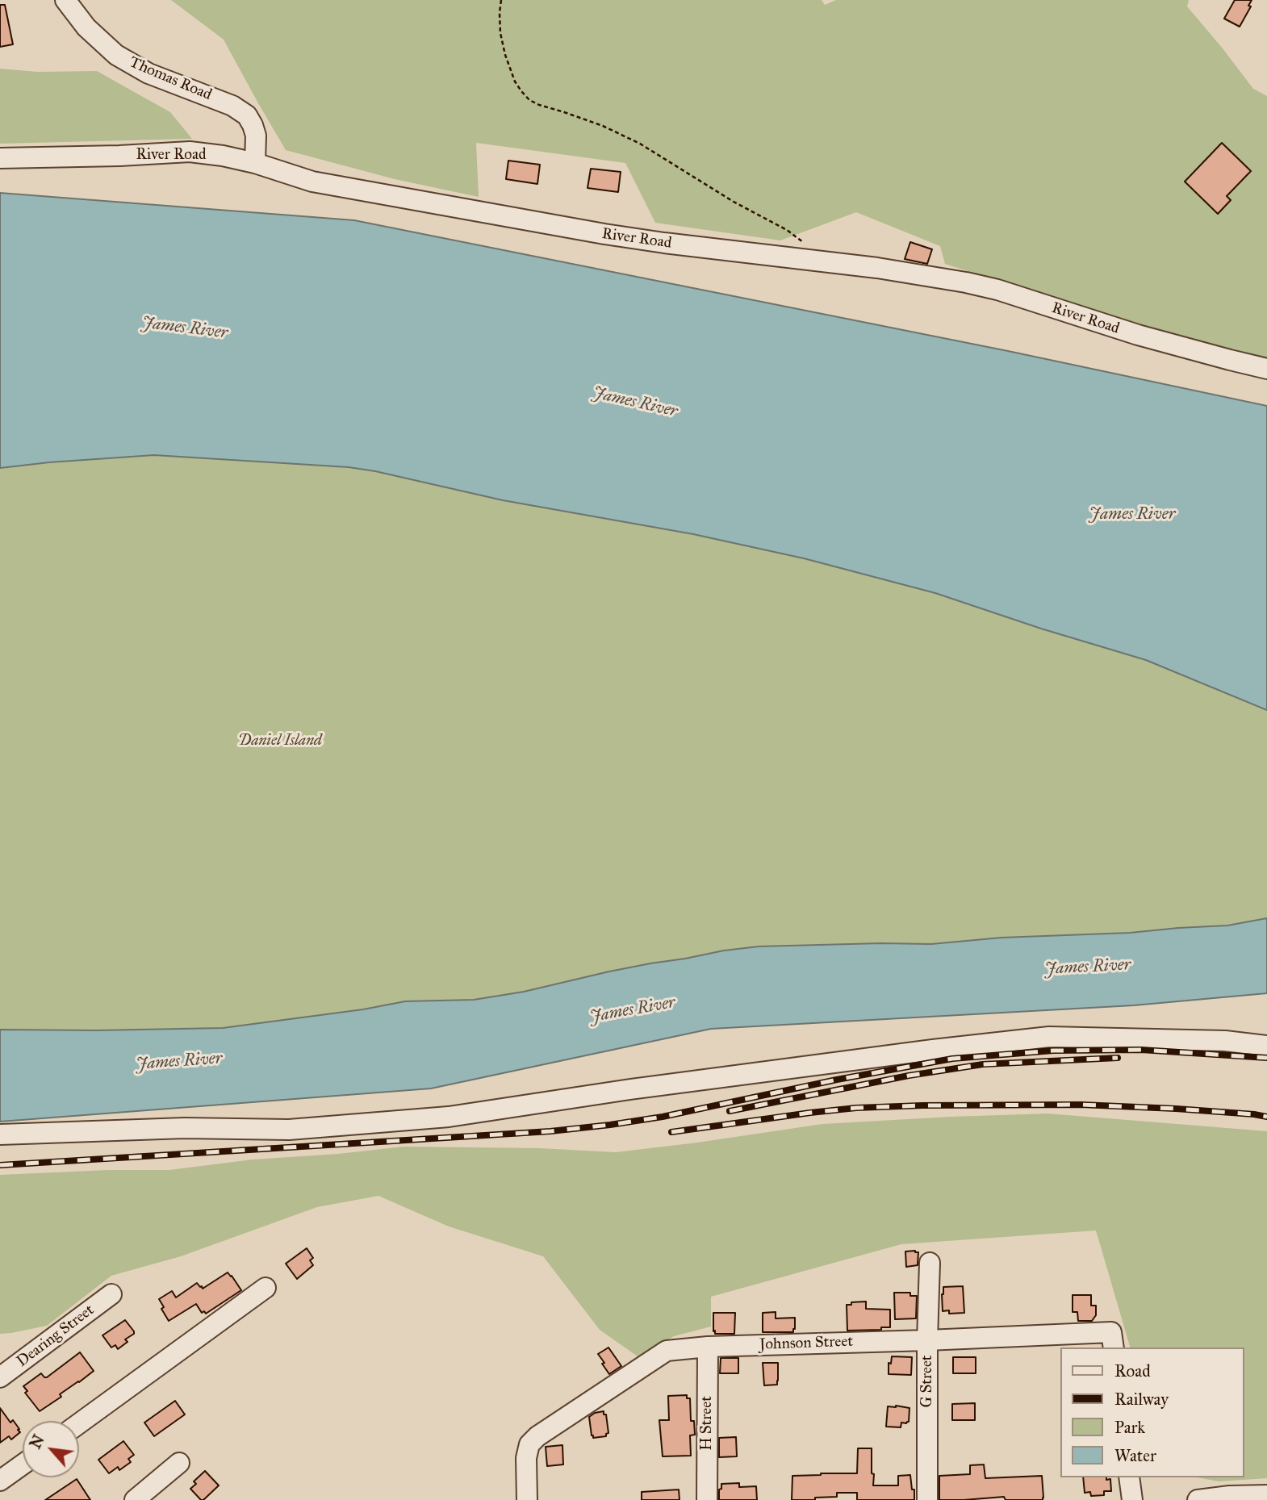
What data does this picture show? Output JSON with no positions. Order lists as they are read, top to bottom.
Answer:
{
  "streets": {
    "street": [
      "Thomas Road",
      "River Road",
      "Dearing Street",
      "Johnson Street",
      "G Street",
      "H Street"
    ]
  },
  "crossings": [
    ["Thomas Road", "River Road"],
    ["Johnson Street", "G Street"],
    ["Johnson Street", "H Street"]
  ],
  "water": ["James River"],
  "parks": ["Daniel Island"],
  "legend": [
    "Road",
    "Railway",
    "Park",
    "Water"
  ],
  "north": "top left"
}
